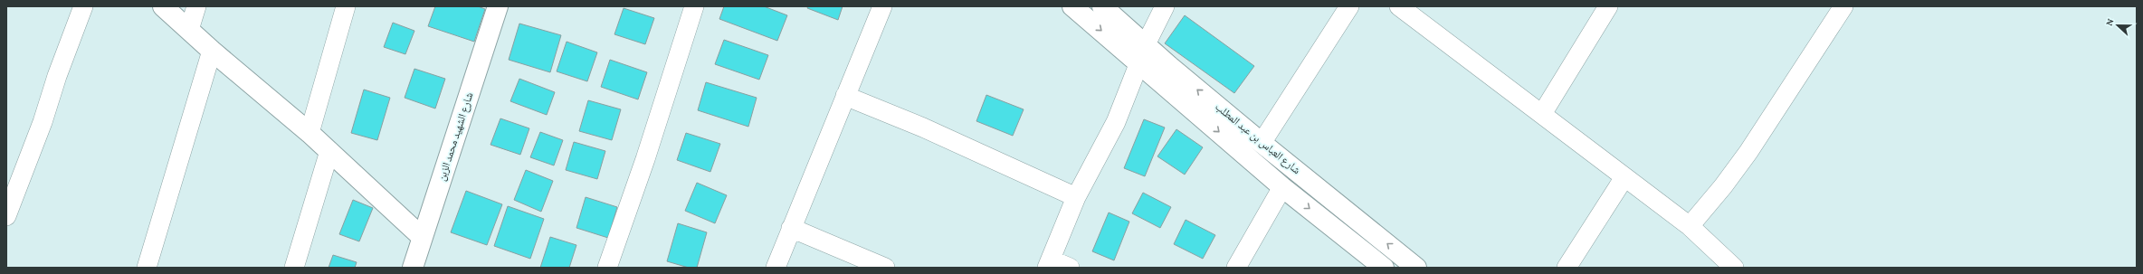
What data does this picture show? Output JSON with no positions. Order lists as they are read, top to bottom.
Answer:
{
  "streets": {
    "street": ["شارع الشهيد محمد الزبن", "شارع العباس بن عبد المطلب"]
  },
  "north": "left"
}
